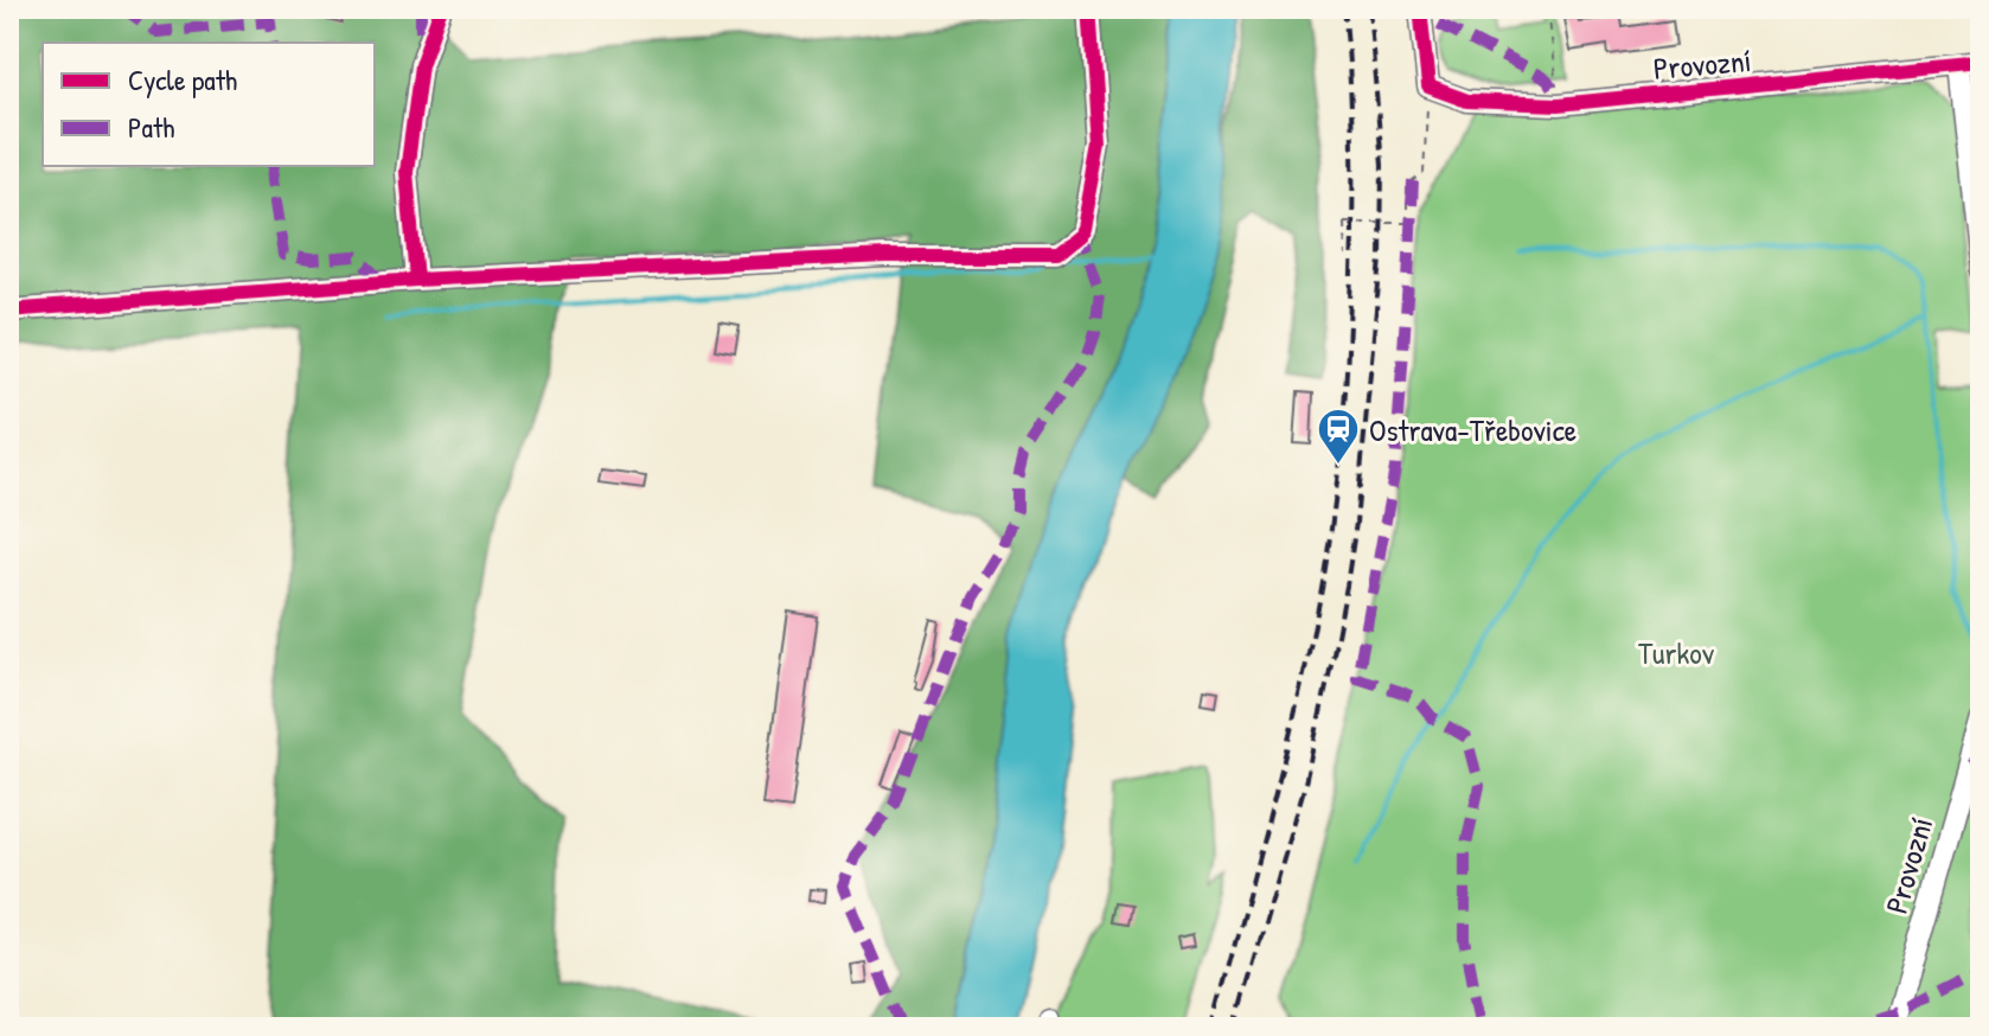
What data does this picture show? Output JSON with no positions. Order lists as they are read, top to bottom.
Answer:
{
  "streets": {
    "street": ["Provozní"]
  },
  "parks": ["Turkov"],
  "places": {
    "station": ["Ostrava-Třebovice"]
  },
  "legend": ["Cycle path", "Path"]
}
